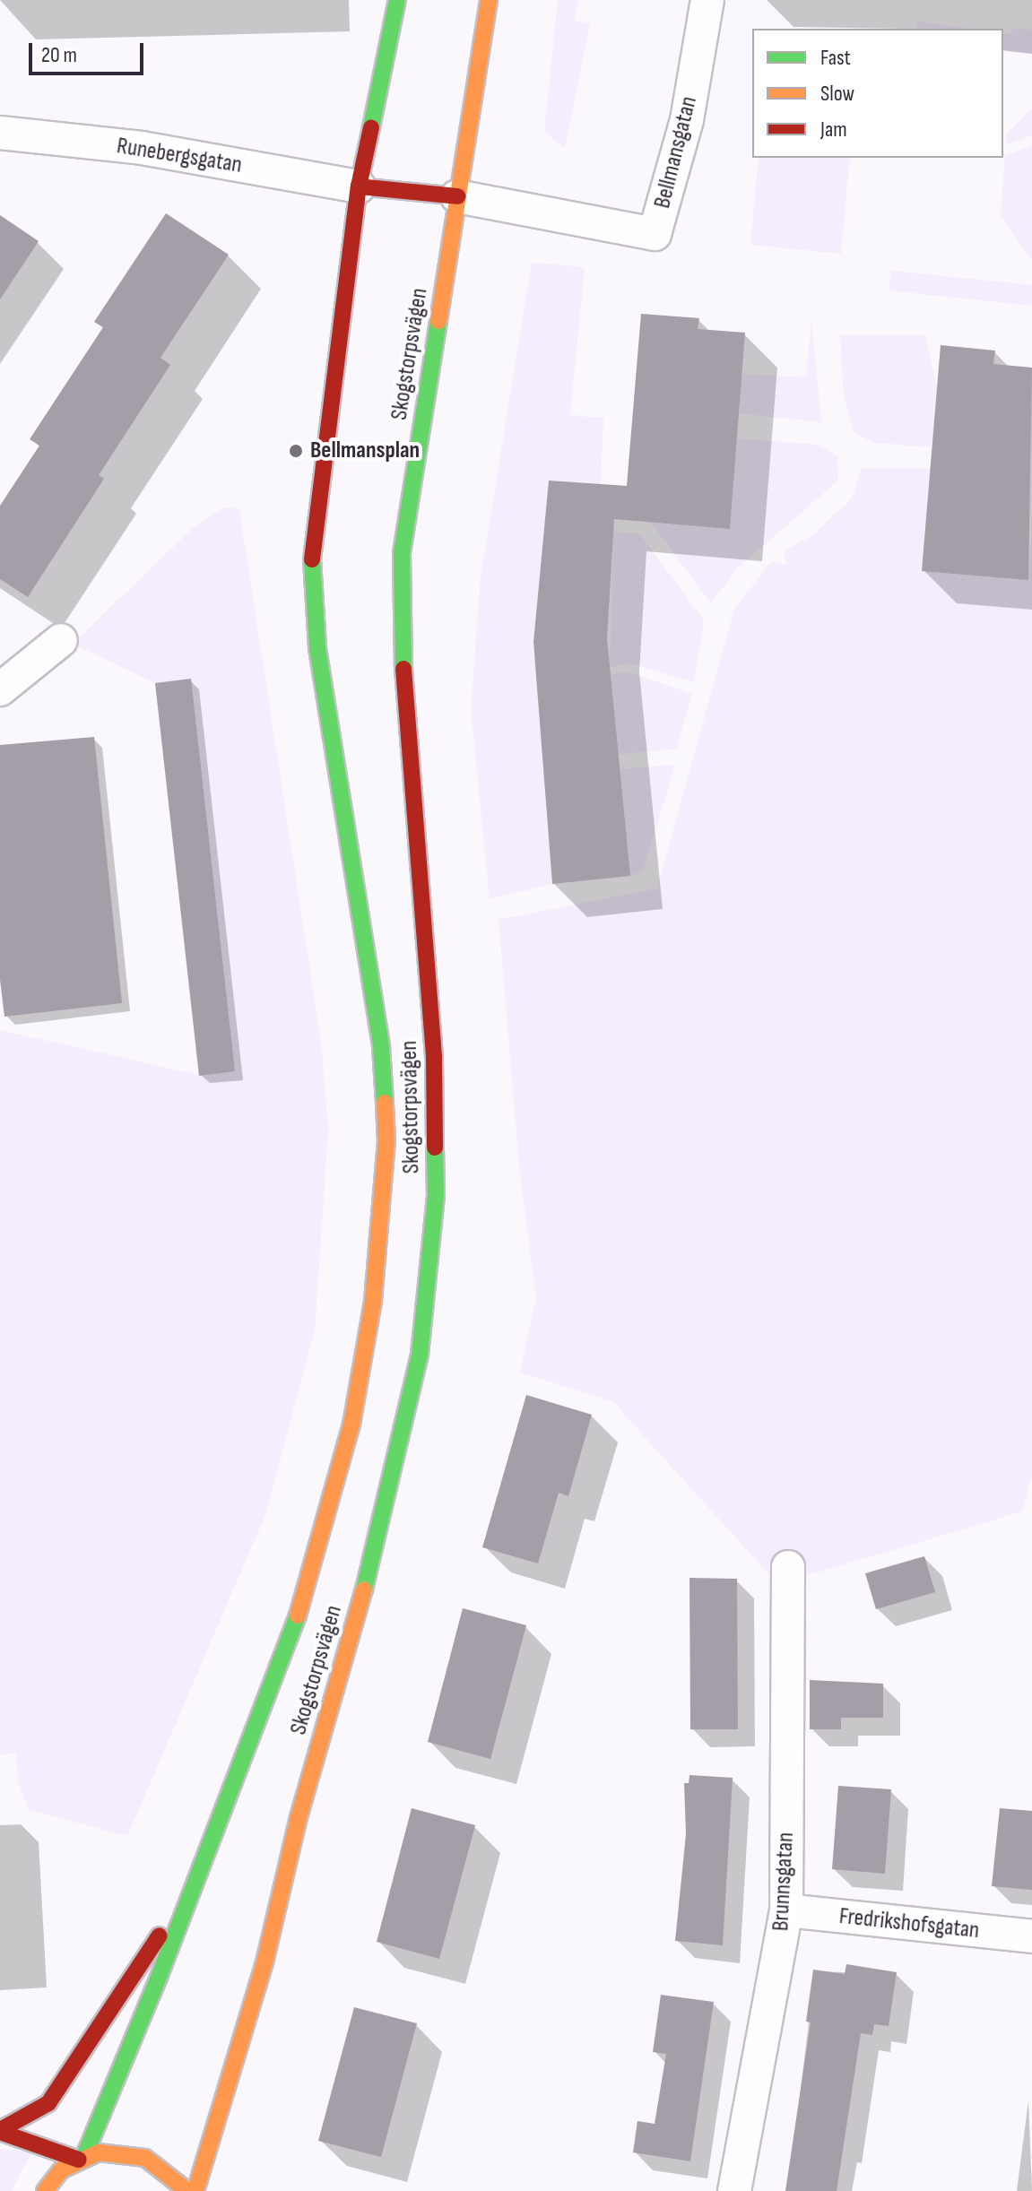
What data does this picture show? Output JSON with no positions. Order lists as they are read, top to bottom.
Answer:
{
  "streets": {
    "main road": ["Skogstorpsvägen"],
    "street": [
      "Bellmansgatan",
      "Runebergsgatan",
      "Brunnsgatan",
      "Fredrikshofsgatan"
    ]
  },
  "crossings": [
    ["Bellmansgatan", "Skogstorpsvägen"],
    ["Runebergsgatan", "Skogstorpsvägen"],
    ["Brunnsgatan", "Fredrikshofsgatan"]
  ],
  "places": ["Bellmansplan"],
  "legend": ["Fast", "Slow", "Jam"],
  "scale_bar": "20 m"
}
